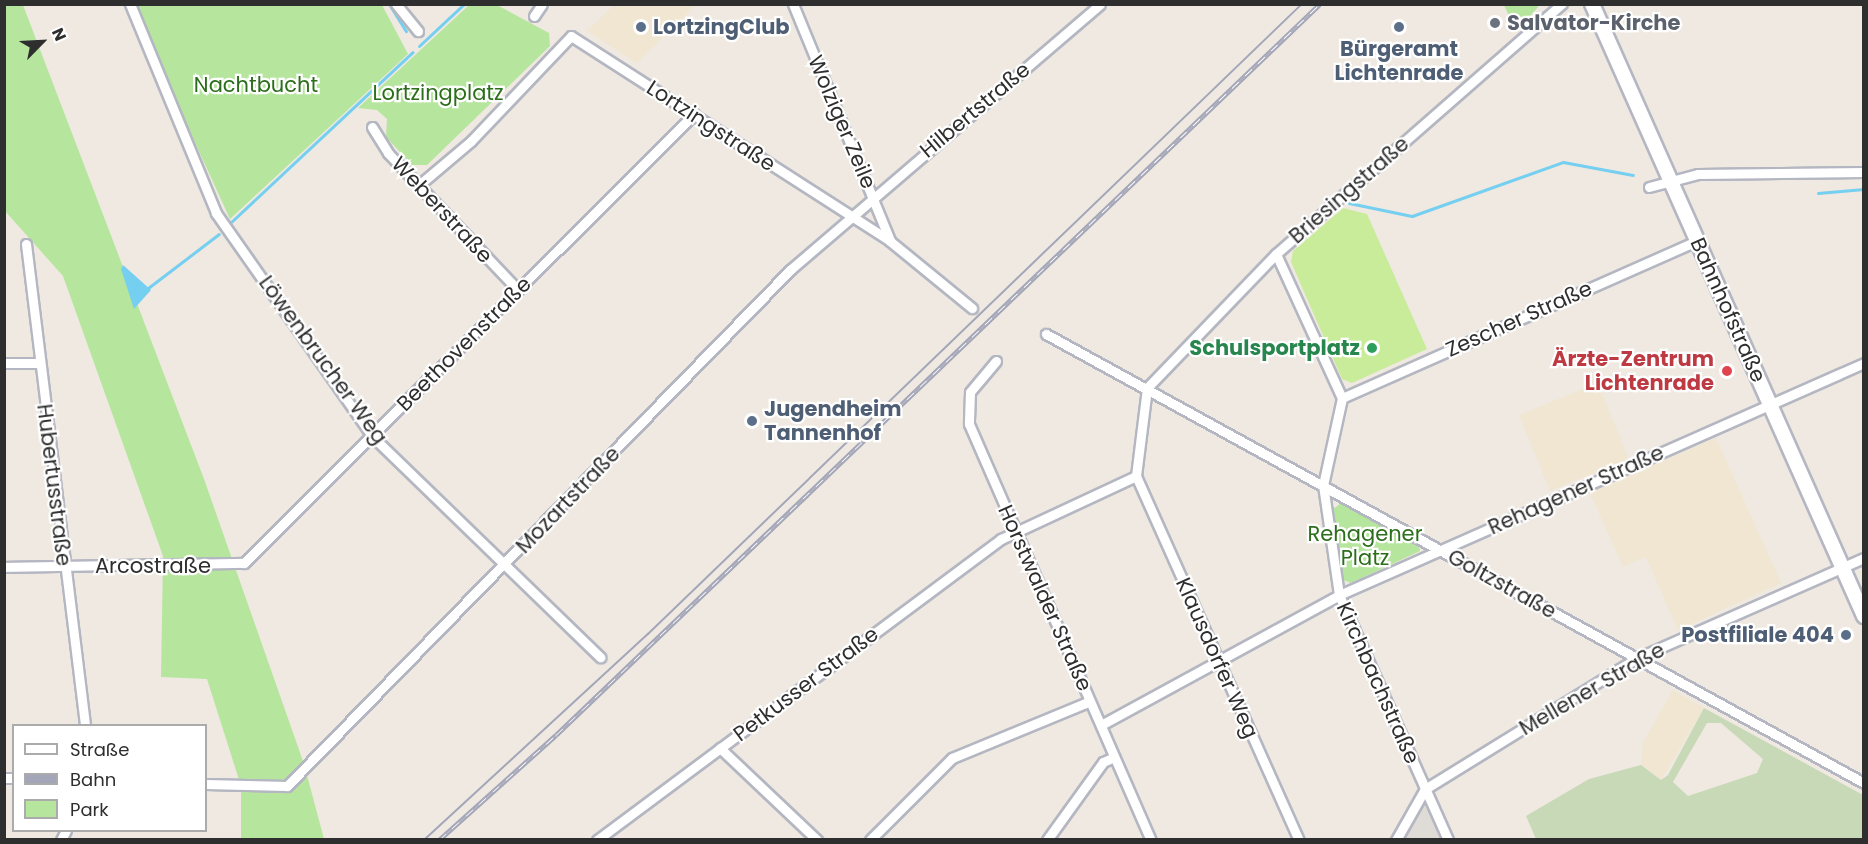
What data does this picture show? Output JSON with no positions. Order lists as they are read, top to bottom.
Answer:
{
  "streets": {
    "street": [
      "Hilbertstraße",
      "Wolziger Zeile",
      "Lortzingstraße",
      "Briesingstraße",
      "Weberstraße",
      "Bahnhofstraße",
      "Zescher Straße",
      "Beethovenstraße",
      "Löwenbrucher Weg",
      "Hubertusstraße",
      "Rehagener Straße",
      "Mozartstraße",
      "Arcostraße",
      "Goltzstraße",
      "Horstwalder Straße",
      "Klausdorfer Weg",
      "Kirchbachstraße",
      "Petkusser Straße",
      "Mellener Straße"
    ]
  },
  "crossings": [
    ["Hilbertstraße", "Wolziger Zeile"],
    ["Hilbertstraße", "Lortzingstraße"],
    ["Hilbertstraße", "Mozartstraße"],
    ["Wolziger Zeile", "Lortzingstraße"],
    ["Wolziger Zeile", "Mozartstraße"],
    ["Lortzingstraße", "Weberstraße"],
    ["Lortzingstraße", "Beethovenstraße"],
    ["Lortzingstraße", "Mozartstraße"],
    ["Briesingstraße", "Goltzstraße"],
    ["Weberstraße", "Beethovenstraße"],
    ["Bahnhofstraße", "Zescher Straße"],
    ["Bahnhofstraße", "Rehagener Straße"],
    ["Bahnhofstraße", "Mellener Straße"],
    ["Beethovenstraße", "Löwenbrucher Weg"],
    ["Beethovenstraße", "Arcostraße"],
    ["Löwenbrucher Weg", "Mozartstraße"],
    ["Hubertusstraße", "Arcostraße"],
    ["Rehagener Straße", "Goltzstraße"],
    ["Rehagener Straße", "Horstwalder Straße"],
    ["Rehagener Straße", "Klausdorfer Weg"],
    ["Rehagener Straße", "Kirchbachstraße"],
    ["Goltzstraße", "Kirchbachstraße"],
    ["Goltzstraße", "Mellener Straße"],
    ["Horstwalder Straße", "Petkusser Straße"],
    ["Klausdorfer Weg", "Petkusser Straße"],
    ["Kirchbachstraße", "Mellener Straße"]
  ],
  "parks": ["Nachtbucht", "Lortzingplatz", "Rehagener Platz"],
  "places": [
    "Salvator-Kirche",
    "LortzingClub",
    "Bürgeramt Lichtenrade",
    "Schulsportplatz",
    "Ärzte-Zentrum Lichtenrade",
    "Jugendheim Tannenhof",
    "Postfiliale 404"
  ],
  "legend": ["Straße", "Bahn", "Park"],
  "north": "top right"
}
